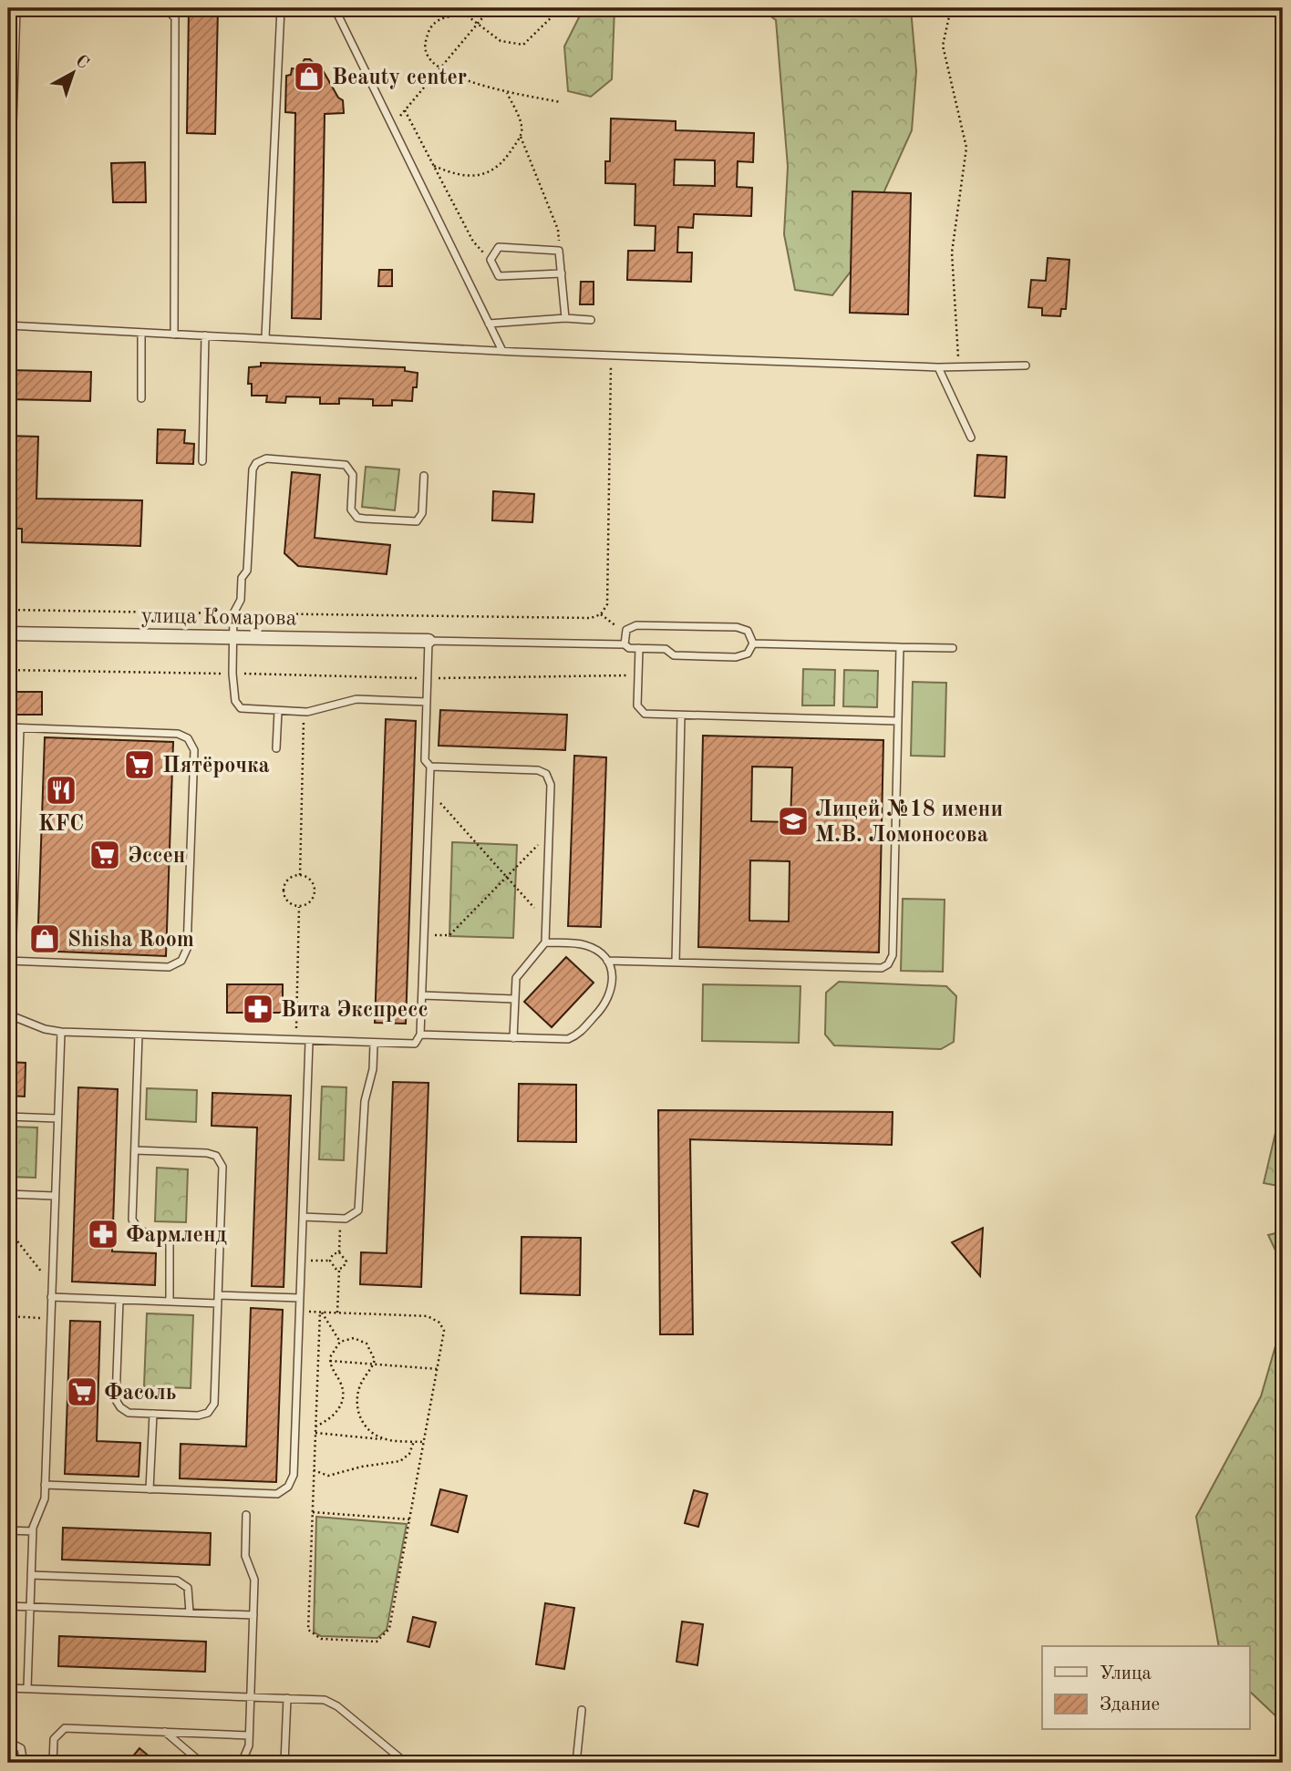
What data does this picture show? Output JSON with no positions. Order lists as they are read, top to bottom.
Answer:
{
  "streets": {
    "street": ["улица Комарова"]
  },
  "places": {
    "shop": ["Beauty center", "Shisha Room"],
    "supermarket": ["Пятёрочка", "Эссен", "Фасоль"],
    "restaurant": ["KFC"],
    "school or university": ["Лицей №18 имени М.В. Ломоносова"],
    "pharmacy": ["Вита Экспресс", "Фармленд"]
  },
  "legend": ["Улица", "Здание"],
  "north": "top right"
}
